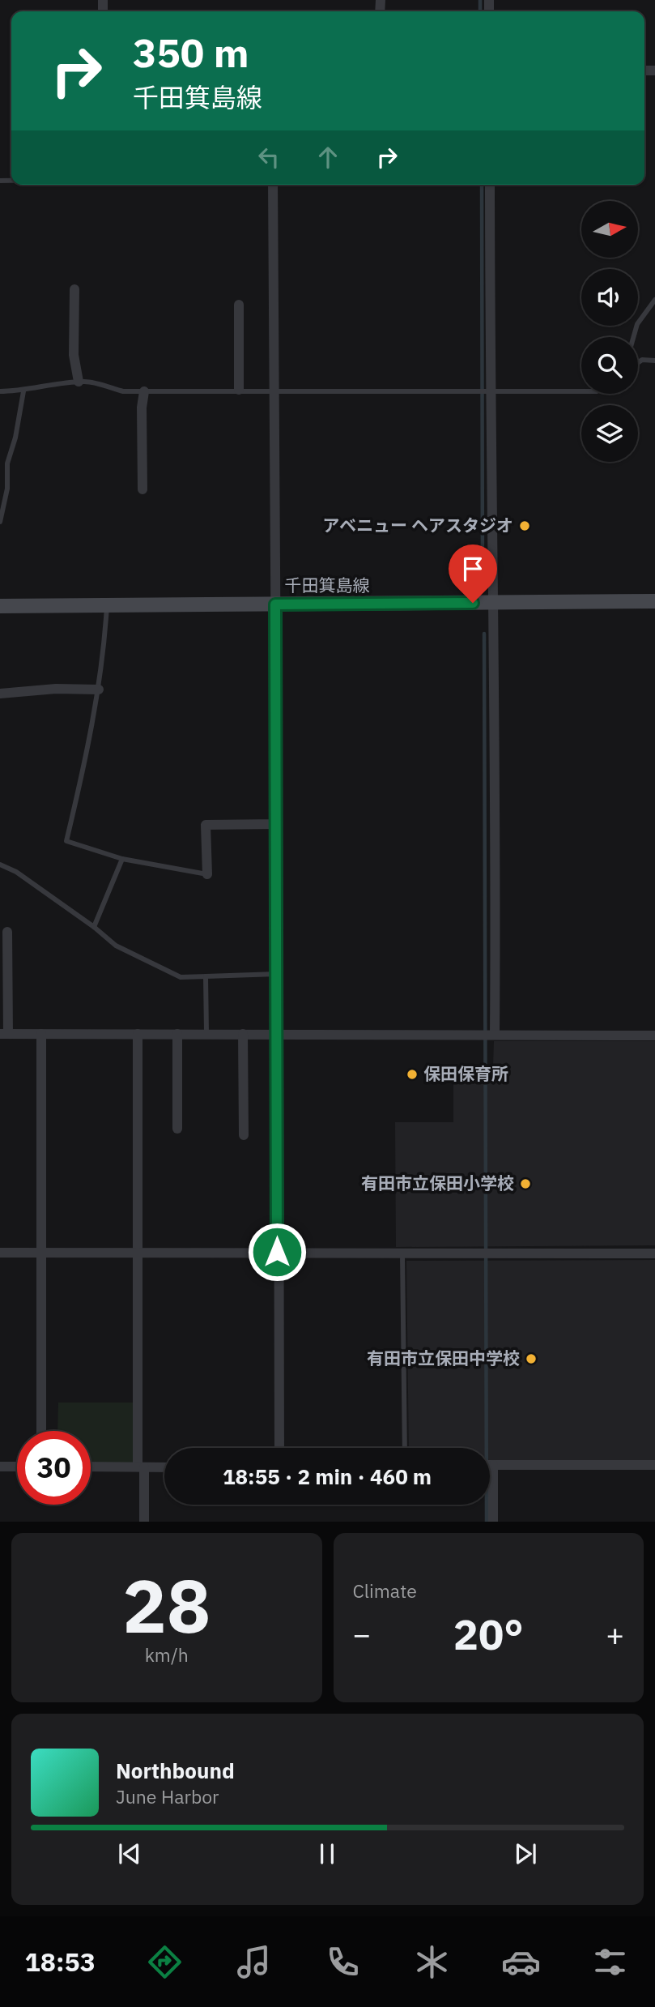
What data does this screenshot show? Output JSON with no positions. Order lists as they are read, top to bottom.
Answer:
{
  "streets": {
    "main road": ["千田箕島線"]
  },
  "places": [
    "アベニュー ヘアスタジオ",
    "保田保育所",
    "有田市立保田小学校",
    "有田市立保田中学校"
  ],
  "north": "right",
  "page": {
    "turn": ["350 m", "千田箕島線"],
    "limit": "30",
    "trip": "18:55 · 2 min · 460 m",
    "tile": [
      ["28", "km/h"],
      "Climate"
    ],
    "heat": ["−", "20°", "+"],
    "song": ["Northbound", "June Harbor"],
    "tabs": "18:53"
  }
}
